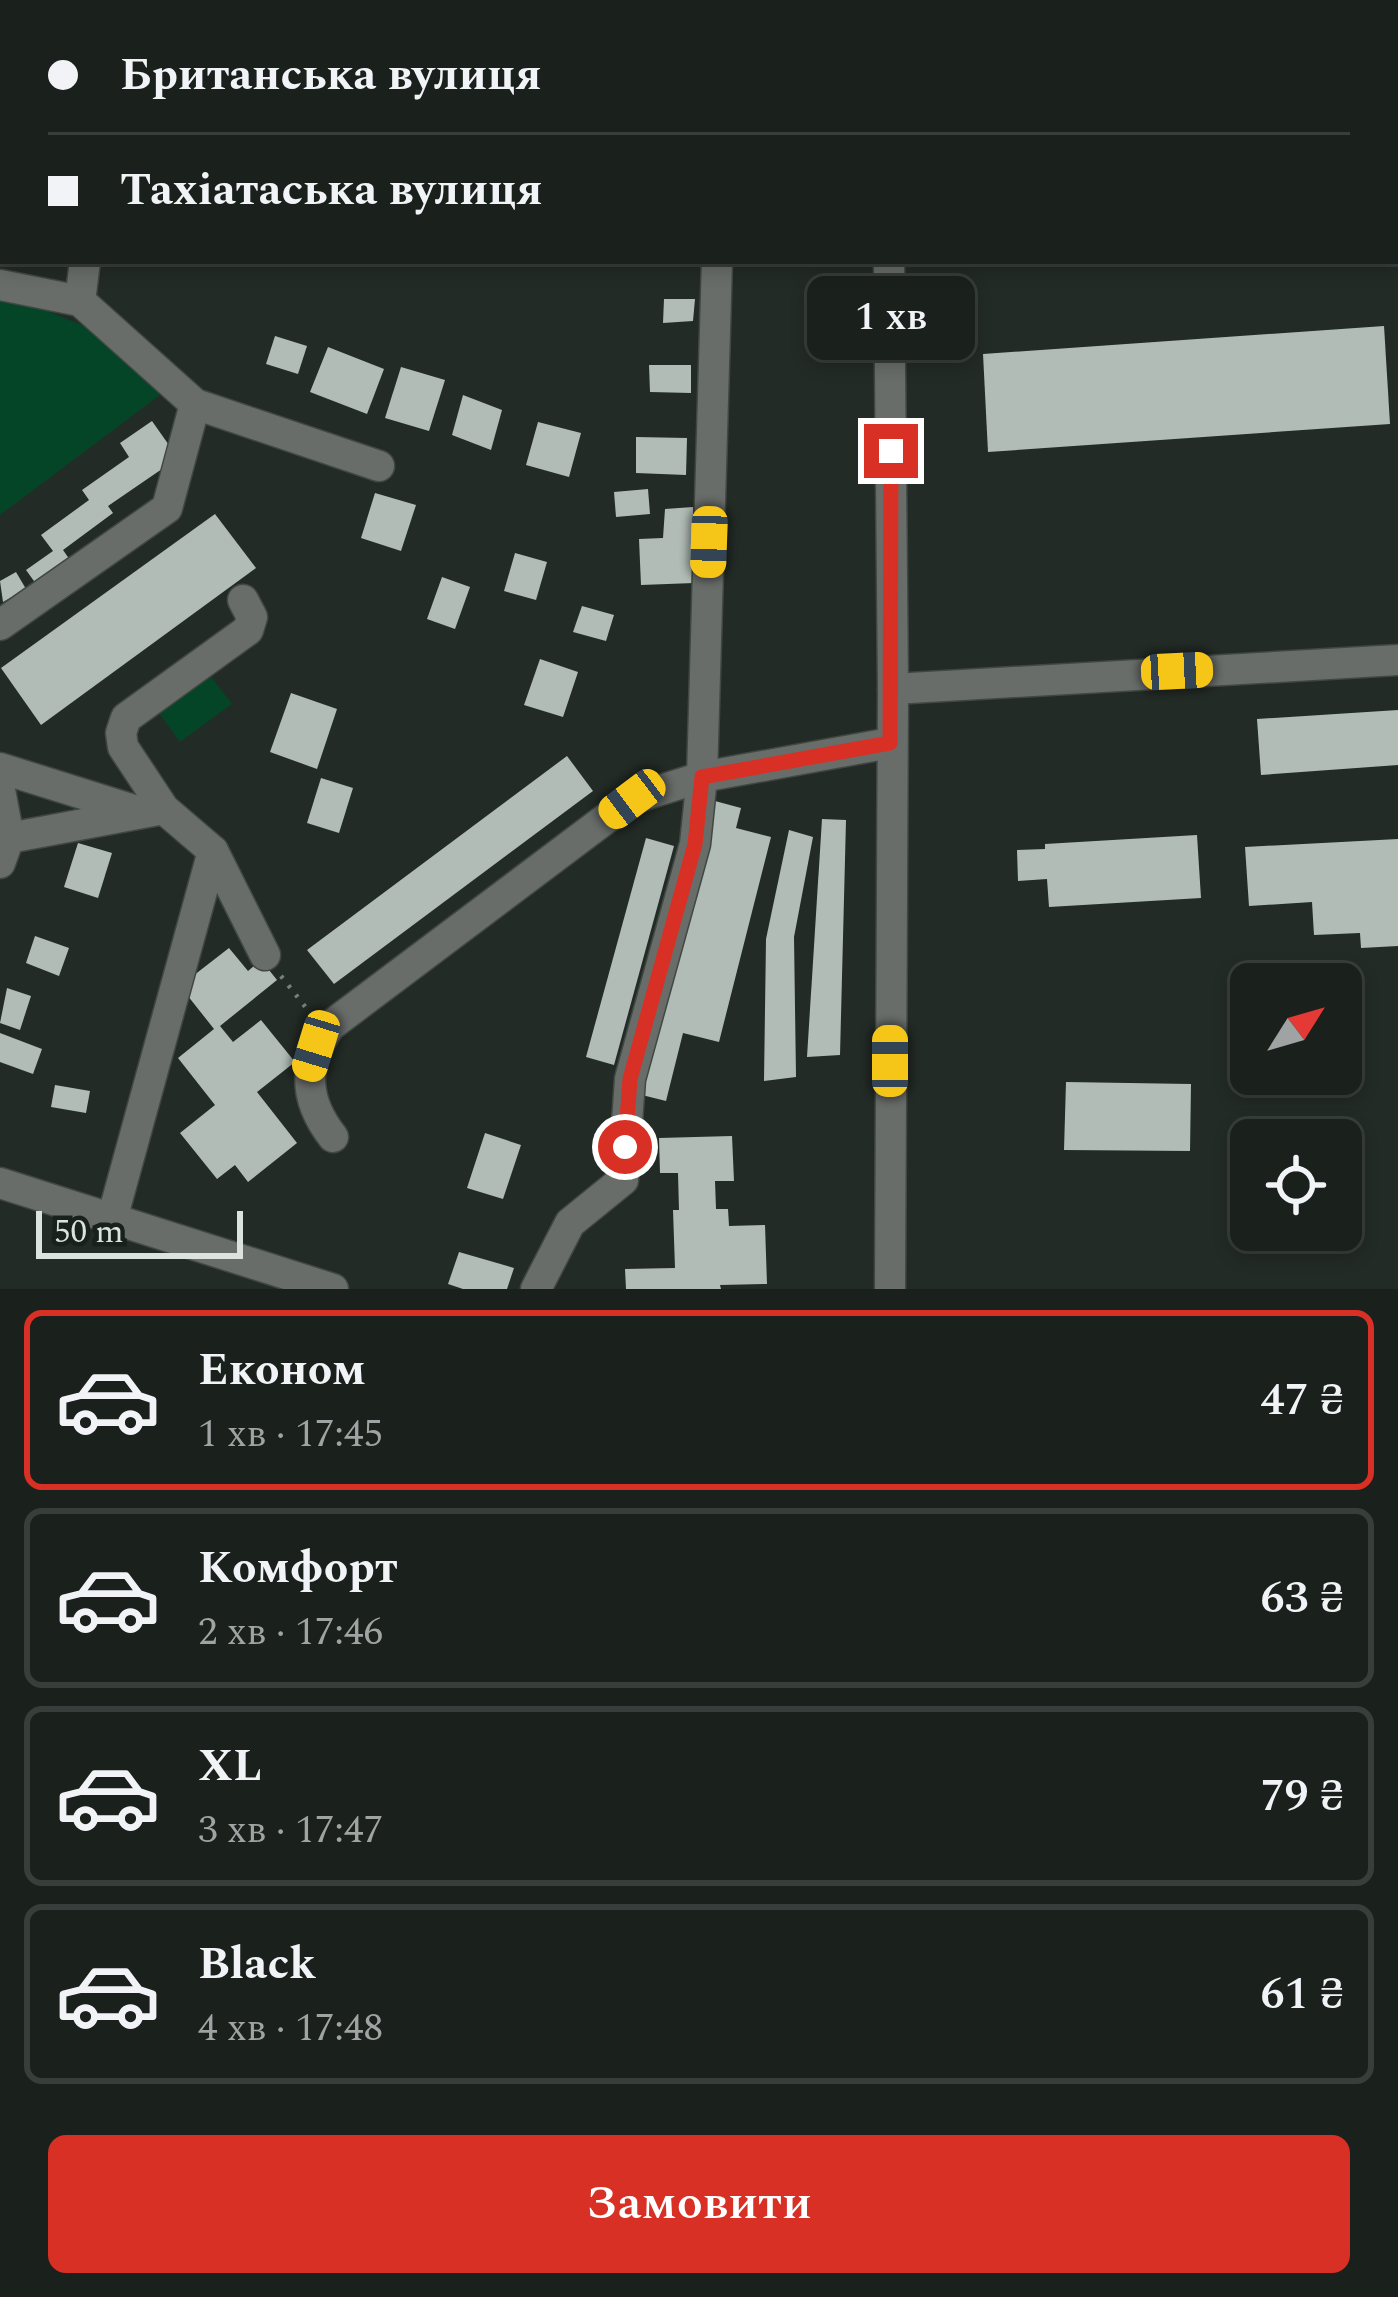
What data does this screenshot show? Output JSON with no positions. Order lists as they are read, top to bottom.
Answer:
{
  "scale_bar": "50 m",
  "north": "top right",
  "page": {
    "banner": ["Британська вулиця", "Тахіатаська вулиця"],
    "bubble": "1 хв",
    "scale": "50 m",
    "list": [
      {
        "name": "Економ",
        "note": "1 хв · 17:45",
        "value": "47 ₴"
      },
      {
        "name": "Комфорт",
        "note": "2 хв · 17:46",
        "value": "63 ₴"
      },
      {
        "name": "XL",
        "note": "3 хв · 17:47",
        "value": "79 ₴"
      },
      {
        "name": "Black",
        "note": "4 хв · 17:48",
        "value": "61 ₴"
      }
    ],
    "buttons": "Замовити"
  }
}
